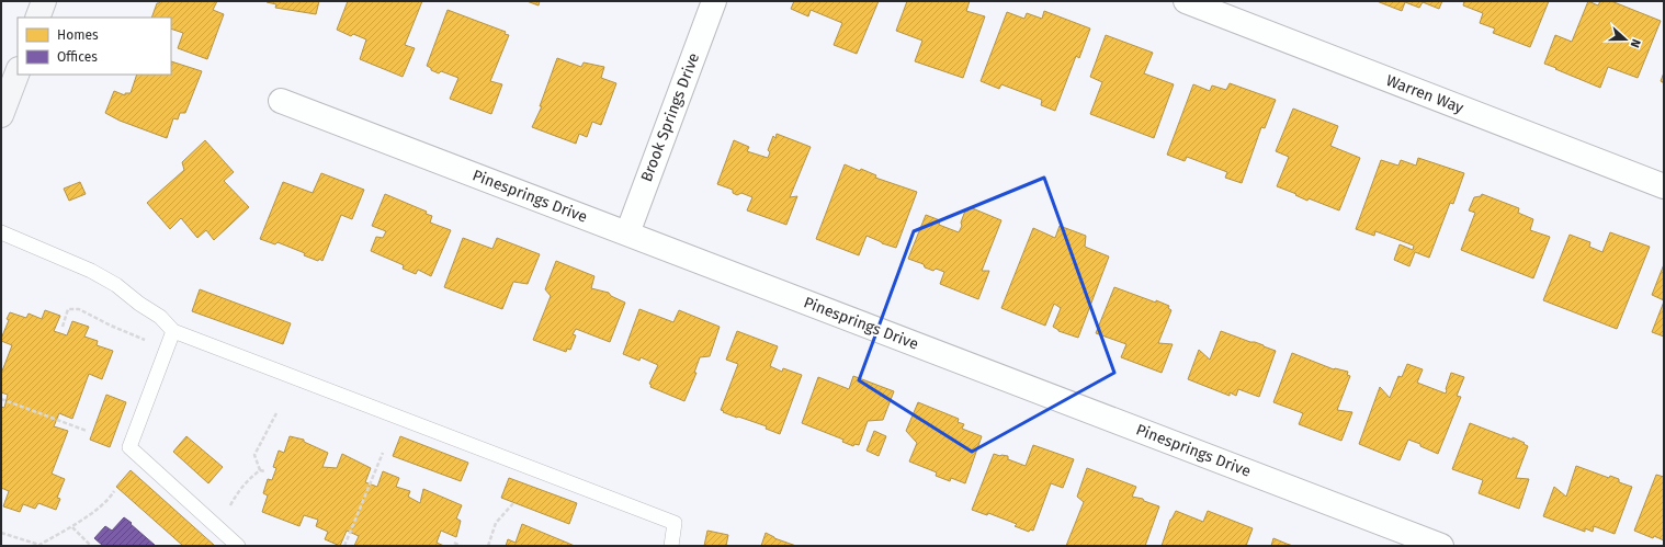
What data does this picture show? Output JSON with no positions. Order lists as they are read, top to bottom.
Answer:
{
  "streets": {
    "street": ["Warren Way", "Brook Springs Drive", "Pinesprings Drive"]
  },
  "crossings": [
    ["Brook Springs Drive", "Pinesprings Drive"]
  ],
  "legend": ["Homes", "Offices"],
  "north": "right"
}
